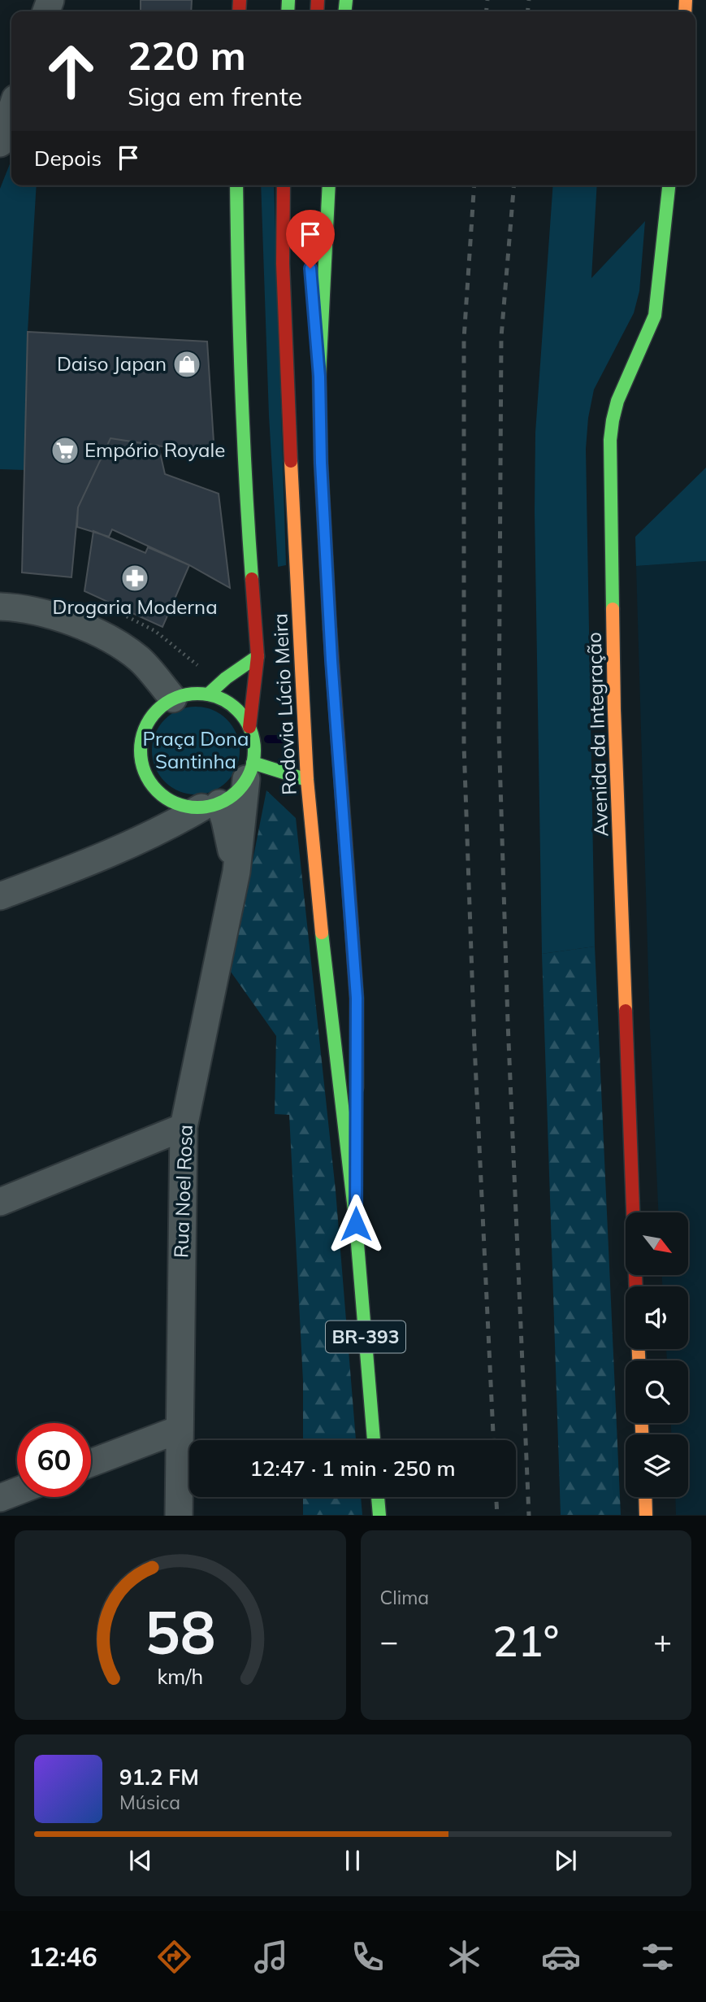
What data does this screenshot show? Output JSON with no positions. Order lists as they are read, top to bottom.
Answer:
{
  "streets": {
    "main road": ["Rodovia Lúcio Meira", "Avenida da Integração", "BR-393"],
    "street": ["Rua Noel Rosa"]
  },
  "parks": ["Praça Dona Santinha"],
  "places": {
    "shop": ["Daiso Japan"],
    "supermarket": ["Empório Royale"],
    "pharmacy": ["Drogaria Moderna"]
  },
  "north": "bottom right",
  "page": {
    "turn": ["220 m", "Siga em frente"],
    "then": "Depois",
    "limit": "60",
    "trip": "12:47 · 1 min · 250 m",
    "tile": "Clima",
    "heat": ["−", "21°", "+"],
    "song": ["91.2 FM", "Música"],
    "tabs": "12:46",
    "gauge": ["58", "km/h"]
  }
}
